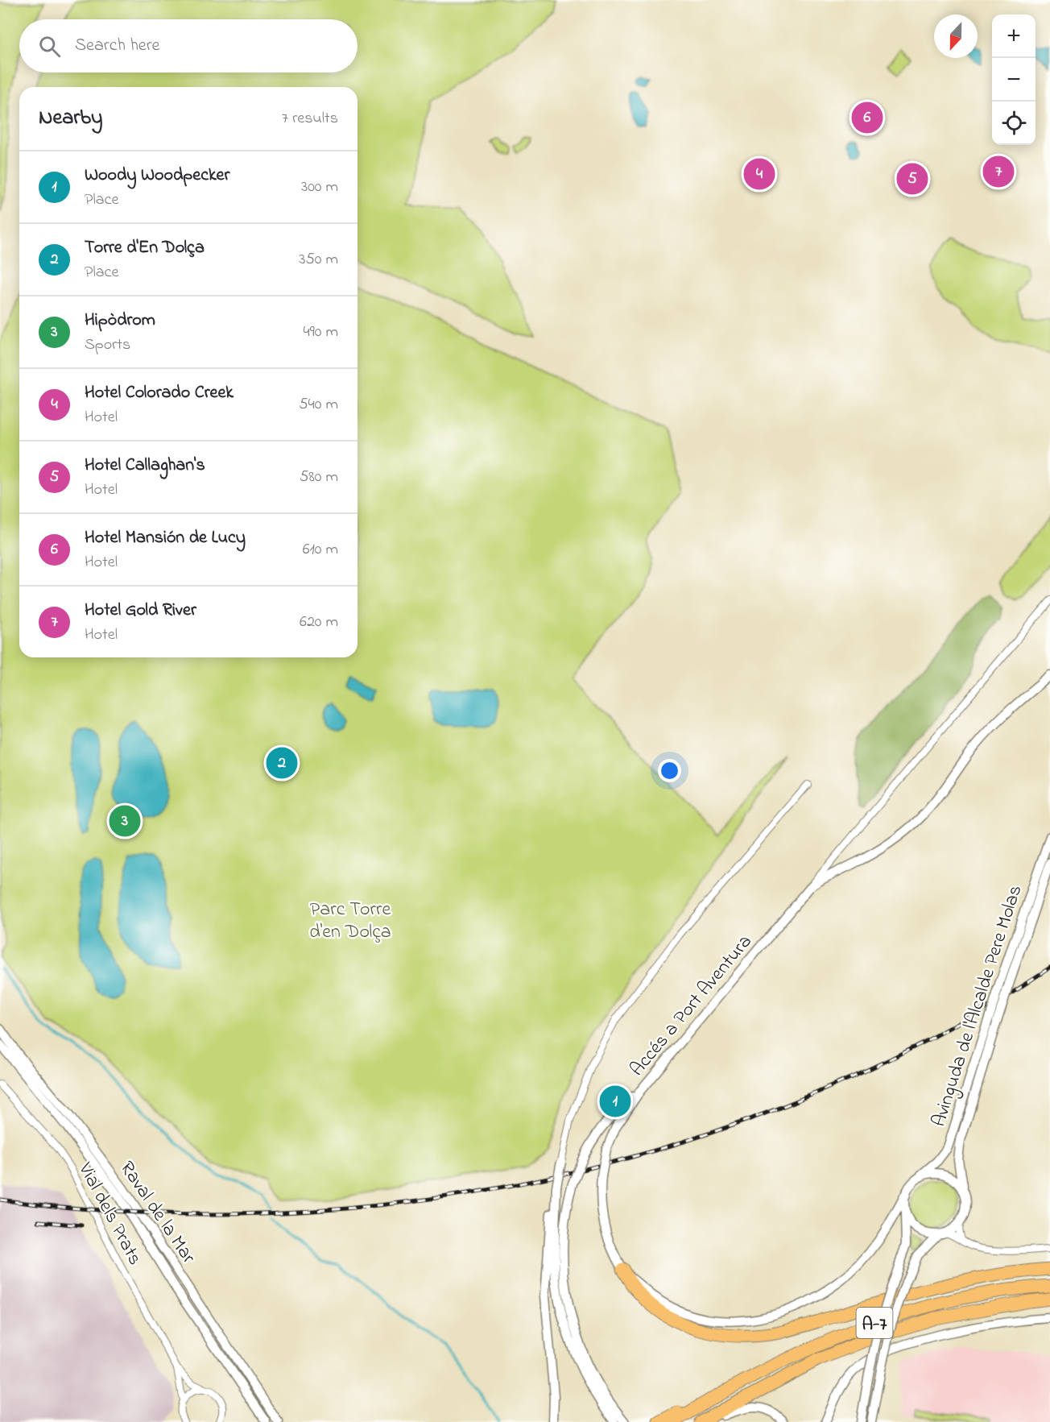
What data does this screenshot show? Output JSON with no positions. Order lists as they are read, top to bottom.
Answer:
{
  "streets": {
    "highway": ["A-7"],
    "street": [
      "Accés a Port Aventura",
      "Avinguda de l'Alcalde Pere Molas",
      "Raval de la Mar",
      "Vial dels Prats"
    ]
  },
  "parks": ["Parc Torre d'en Dolça"],
  "north": "bottom",
  "page": {
    "map_buttons": ["+", "−"],
    "search": "Search here",
    "heading": ["Nearby", "7 results"],
    "pins": [
      "6",
      "7",
      "4",
      "5",
      "2",
      "3",
      "1"
    ],
    "list": [
      {
        "mark": "1",
        "name": "Woody Woodpecker",
        "note": "Place",
        "value": "300 m"
      },
      {
        "mark": "2",
        "name": "Torre d'En Dolça",
        "note": "Place",
        "value": "350 m"
      },
      {
        "mark": "3",
        "name": "Hipòdrom",
        "note": "Sports",
        "value": "490 m"
      },
      {
        "mark": "4",
        "name": "Hotel Colorado Creek",
        "note": "Hotel",
        "value": "540 m"
      },
      {
        "mark": "5",
        "name": "Hotel Callaghan's",
        "note": "Hotel",
        "value": "580 m"
      },
      {
        "mark": "6",
        "name": "Hotel Mansión de Lucy",
        "note": "Hotel",
        "value": "610 m"
      },
      {
        "mark": "7",
        "name": "Hotel Gold River",
        "note": "Hotel",
        "value": "620 m"
      }
    ]
  }
}
